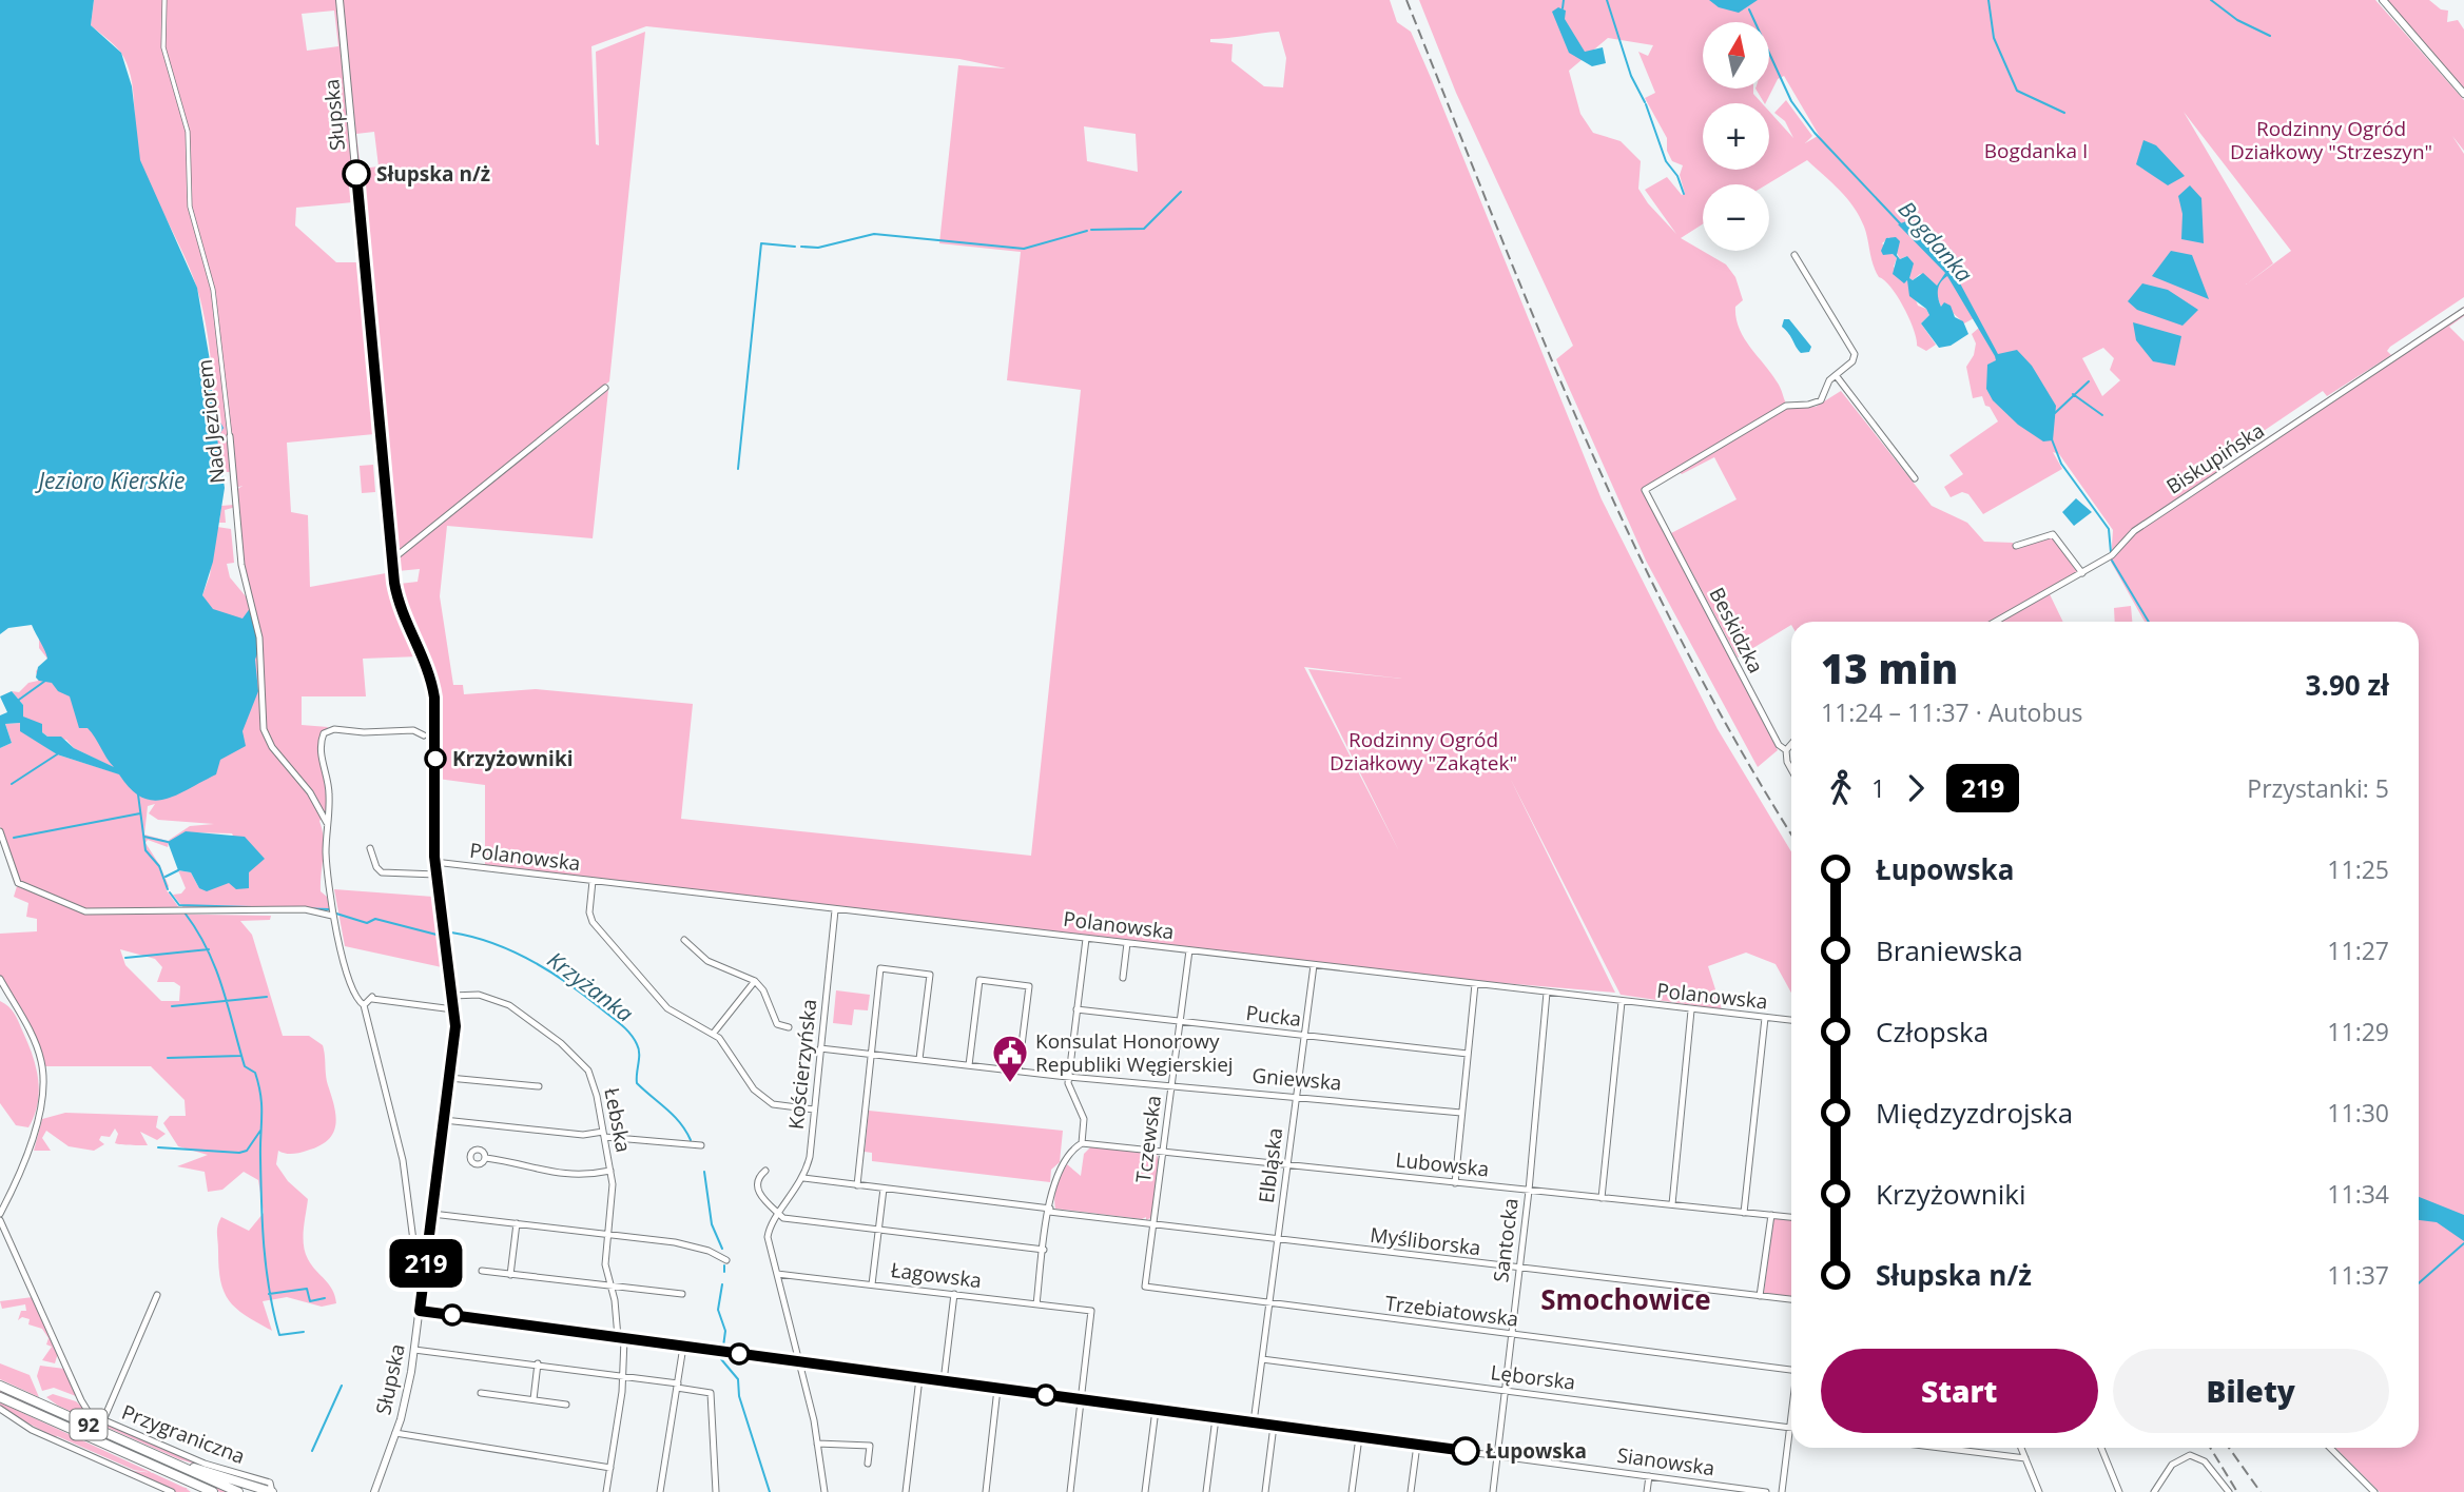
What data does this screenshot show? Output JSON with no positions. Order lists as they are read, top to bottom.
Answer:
{
  "streets": {
    "main road": ["92"],
    "street": [
      "Słupska",
      "Nad Jeziorem",
      "Biskupińska",
      "Beskidzka",
      "Polanowska",
      "Pucka",
      "Kościerzyńska",
      "Gniewska",
      "Łebska",
      "Tczewska",
      "Lubowska",
      "Elbląska",
      "Santocka",
      "Myśliborska",
      "Łagowska",
      "Trzebiatowska",
      "Lęborska",
      "Przygraniczna",
      "Sianowska"
    ]
  },
  "crossings": [
    ["Słupska", "Polanowska"],
    ["Słupska", "Łebska"],
    ["Słupska", "Sianowska"],
    ["Polanowska", "Kościerzyńska"],
    ["Polanowska", "Tczewska"],
    ["Polanowska", "Elbląska"],
    ["Polanowska", "Santocka"],
    ["Pucka", "Tczewska"],
    ["Pucka", "Elbląska"],
    ["Kościerzyńska", "Gniewska"],
    ["Kościerzyńska", "Myśliborska"],
    ["Kościerzyńska", "Łagowska"],
    ["Kościerzyńska", "Sianowska"],
    ["Gniewska", "Tczewska"],
    ["Gniewska", "Elbląska"],
    ["Łebska", "Sianowska"],
    ["Tczewska", "Lubowska"],
    ["Tczewska", "Myśliborska"],
    ["Tczewska", "Trzebiatowska"],
    ["Lubowska", "Elbląska"],
    ["Lubowska", "Santocka"],
    ["Elbląska", "Myśliborska"],
    ["Elbląska", "Trzebiatowska"],
    ["Elbląska", "Lęborska"],
    ["Elbląska", "Sianowska"],
    ["Santocka", "Myśliborska"],
    ["Santocka", "Trzebiatowska"],
    ["Santocka", "Lęborska"],
    ["Santocka", "Sianowska"],
    ["Łagowska", "Sianowska"]
  ],
  "districts": ["Smochowice"],
  "water": ["Bogdanka", "Jezioro Kierskie", "Krzyżanka"],
  "parks": ["Rodzinny Ogród Działkowy \"Strzeszyn\"", "Bogdanka I", "Rodzinny Ogród Działkowy \"Zakątek\""],
  "places": {
    "other": ["Słupska n/ż", "Krzyżowniki", "Łupowska"],
    "public building": ["Konsulat Honorowy Republiki Węgierskiej"]
  },
  "lines": ["bus line 219"],
  "north": "top",
  "page": {
    "on_map": "219",
    "map_buttons": ["+", "−"],
    "heading": ["13 min", "11:24 – 11:37 · Autobus", "3.90 zł"],
    "legs": ["1", "219", "Przystanki: 5"],
    "list": [
      {
        "name": "Łupowska",
        "value": "11:25"
      },
      {
        "name": "Braniewska",
        "value": "11:27"
      },
      {
        "name": "Człopska",
        "value": "11:29"
      },
      {
        "name": "Międzyzdrojska",
        "value": "11:30"
      },
      {
        "name": "Krzyżowniki",
        "value": "11:34"
      },
      {
        "name": "Słupska n/ż",
        "value": "11:37"
      }
    ],
    "buttons": ["Start", "Bilety"]
  }
}
